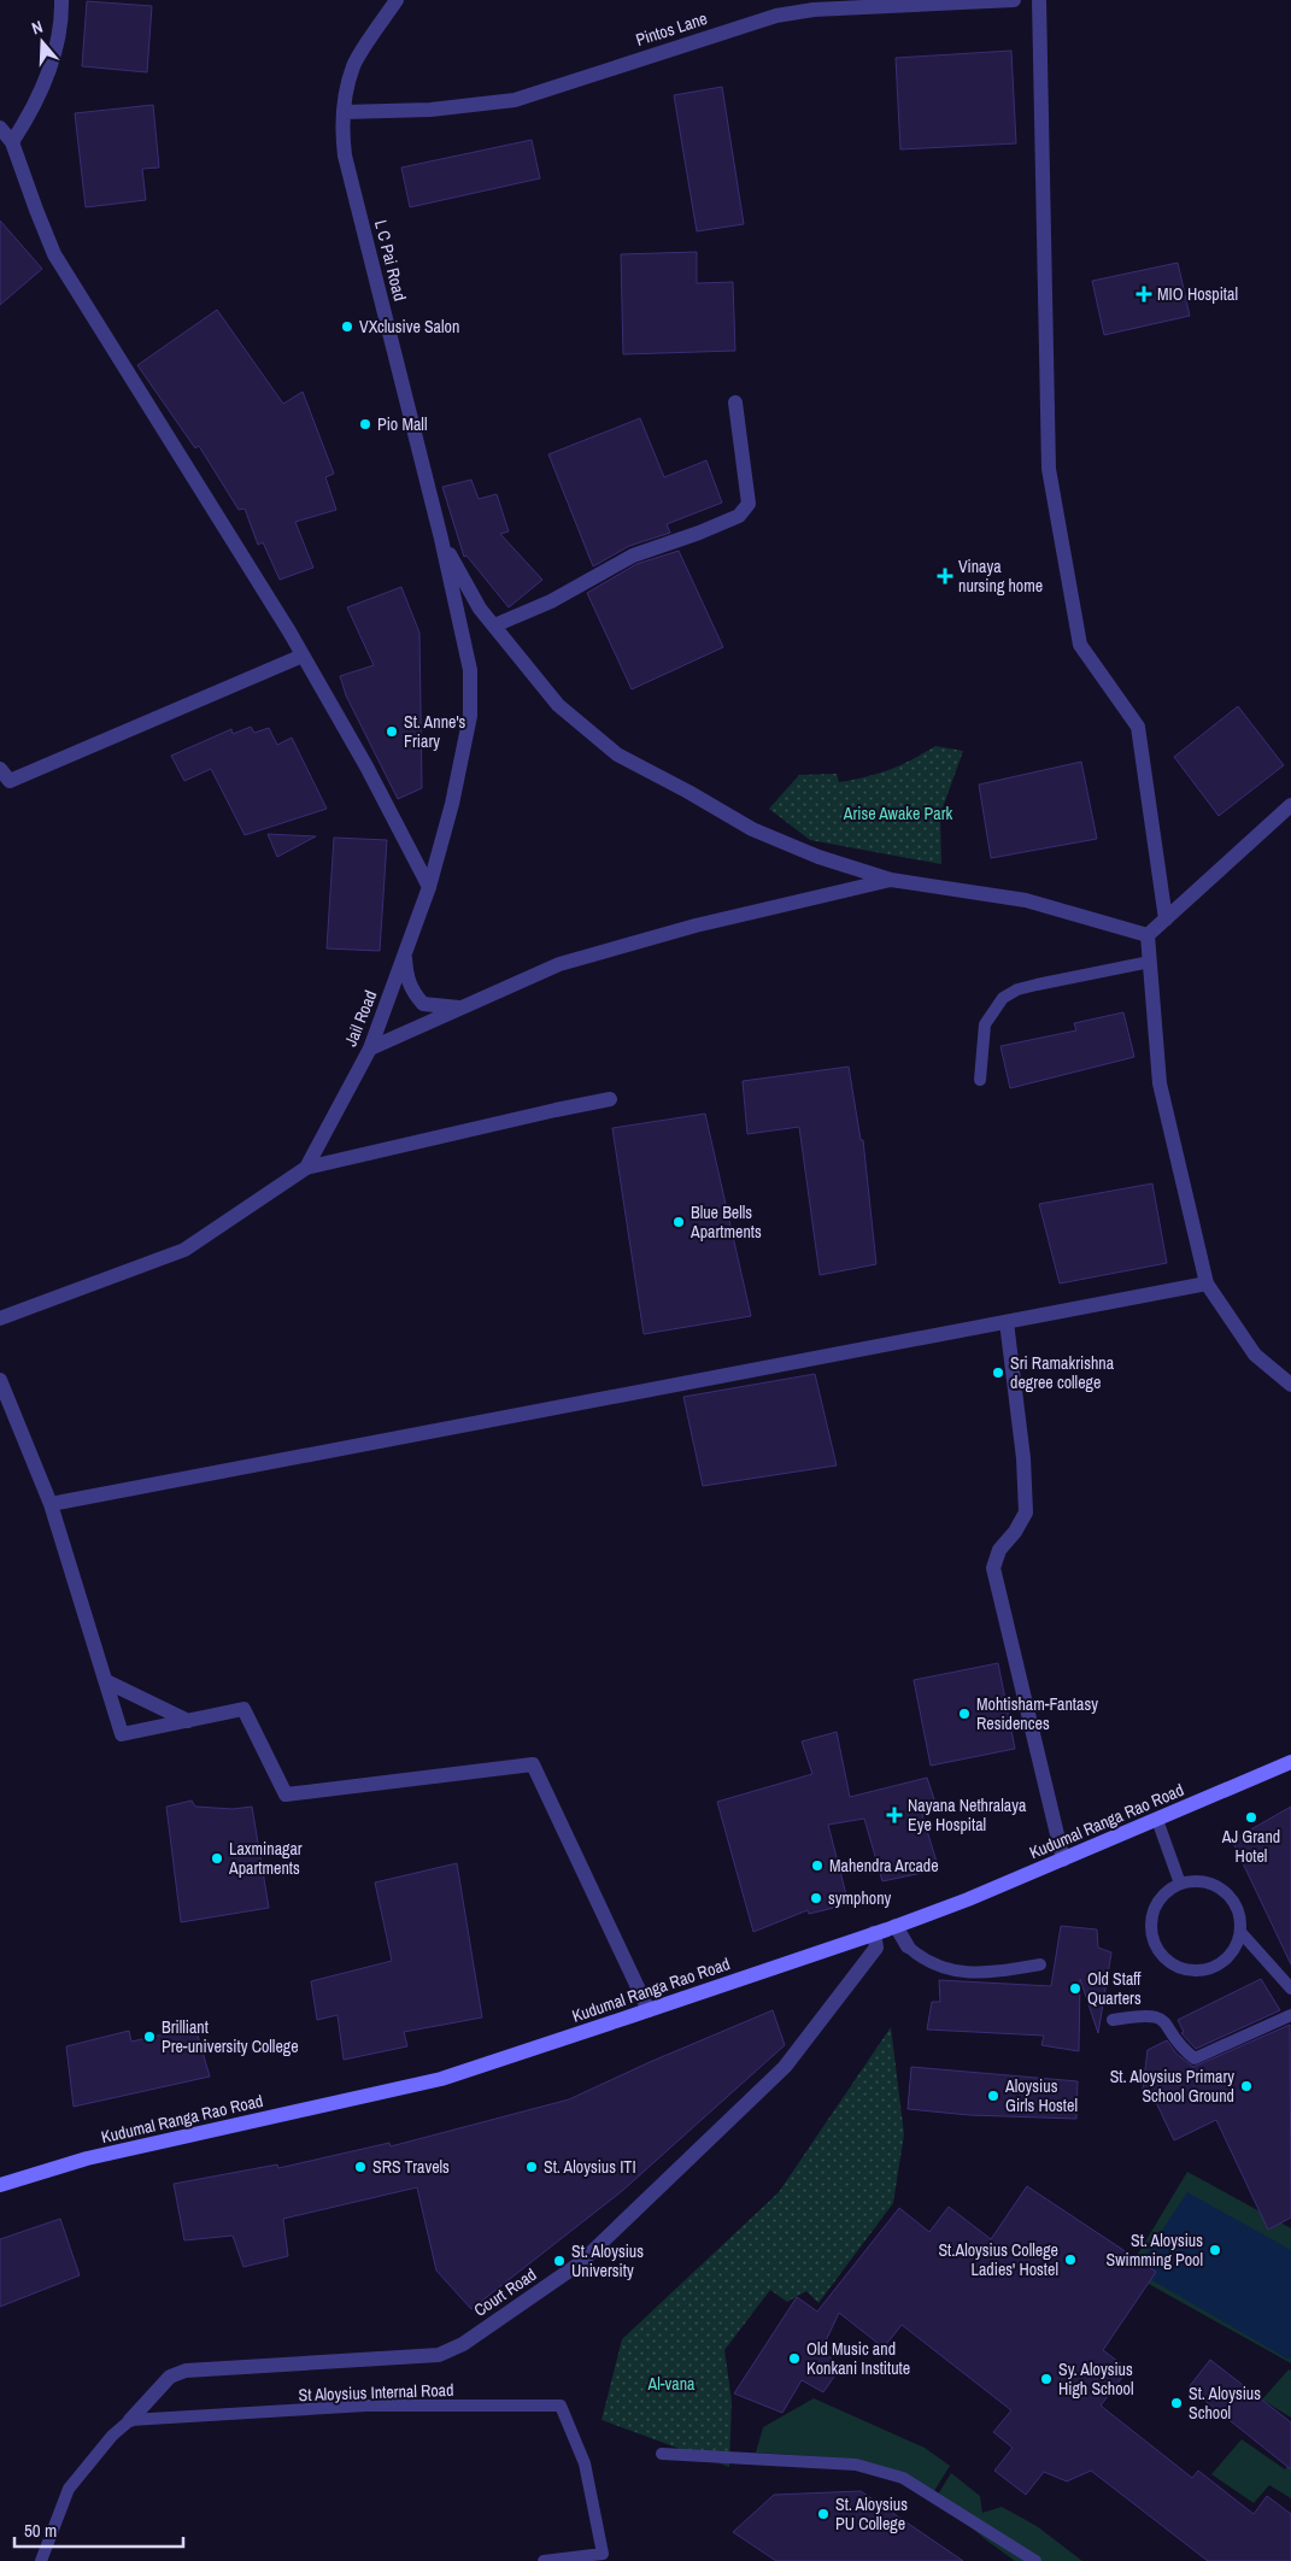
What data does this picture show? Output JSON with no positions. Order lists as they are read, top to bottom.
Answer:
{
  "streets": {
    "main road": ["Kudumal Ranga Rao Road"],
    "street": [
      "Pintos Lane",
      "L C Pai Road",
      "Jail Road",
      "Court Road"
    ],
    "lane": ["St Aloysius Internal Road"]
  },
  "crossings": [
    ["Pintos Lane", "L C Pai Road"],
    ["L C Pai Road", "Jail Road"],
    ["Kudumal Ranga Rao Road", "Court Road"],
    ["Court Road", "St Aloysius Internal Road"]
  ],
  "parks": ["Arise Awake Park", "Al-vana"],
  "places": {
    "health": ["MIO Hospital", "Vinaya nursing home", "Nayana Nethralaya Eye Hospital"],
    "other": [
      "VXclusive Salon",
      "Pio Mall",
      "St. Anne's Friary",
      "Blue Bells Apartments",
      "Sri Ramakrishna degree college",
      "Mohtisham-Fantasy Residences",
      "AJ Grand Hotel",
      "Laxminagar Apartments",
      "Mahendra Arcade",
      "symphony",
      "Old Staff Quarters",
      "Brilliant Pre-university College",
      "St. Aloysius Primary School Ground",
      "Aloysius Girls Hostel",
      "SRS Travels",
      "St. Aloysius ITI",
      "St. Aloysius Swimming Pool",
      "St.Aloysius College Ladies' Hostel",
      "St. Aloysius University",
      "Old Music and Konkani Institute",
      "Sy. Aloysius High School",
      "St. Aloysius School",
      "St. Aloysius PU College"
    ]
  },
  "scale_bar": "50 m",
  "north": "top"
}
